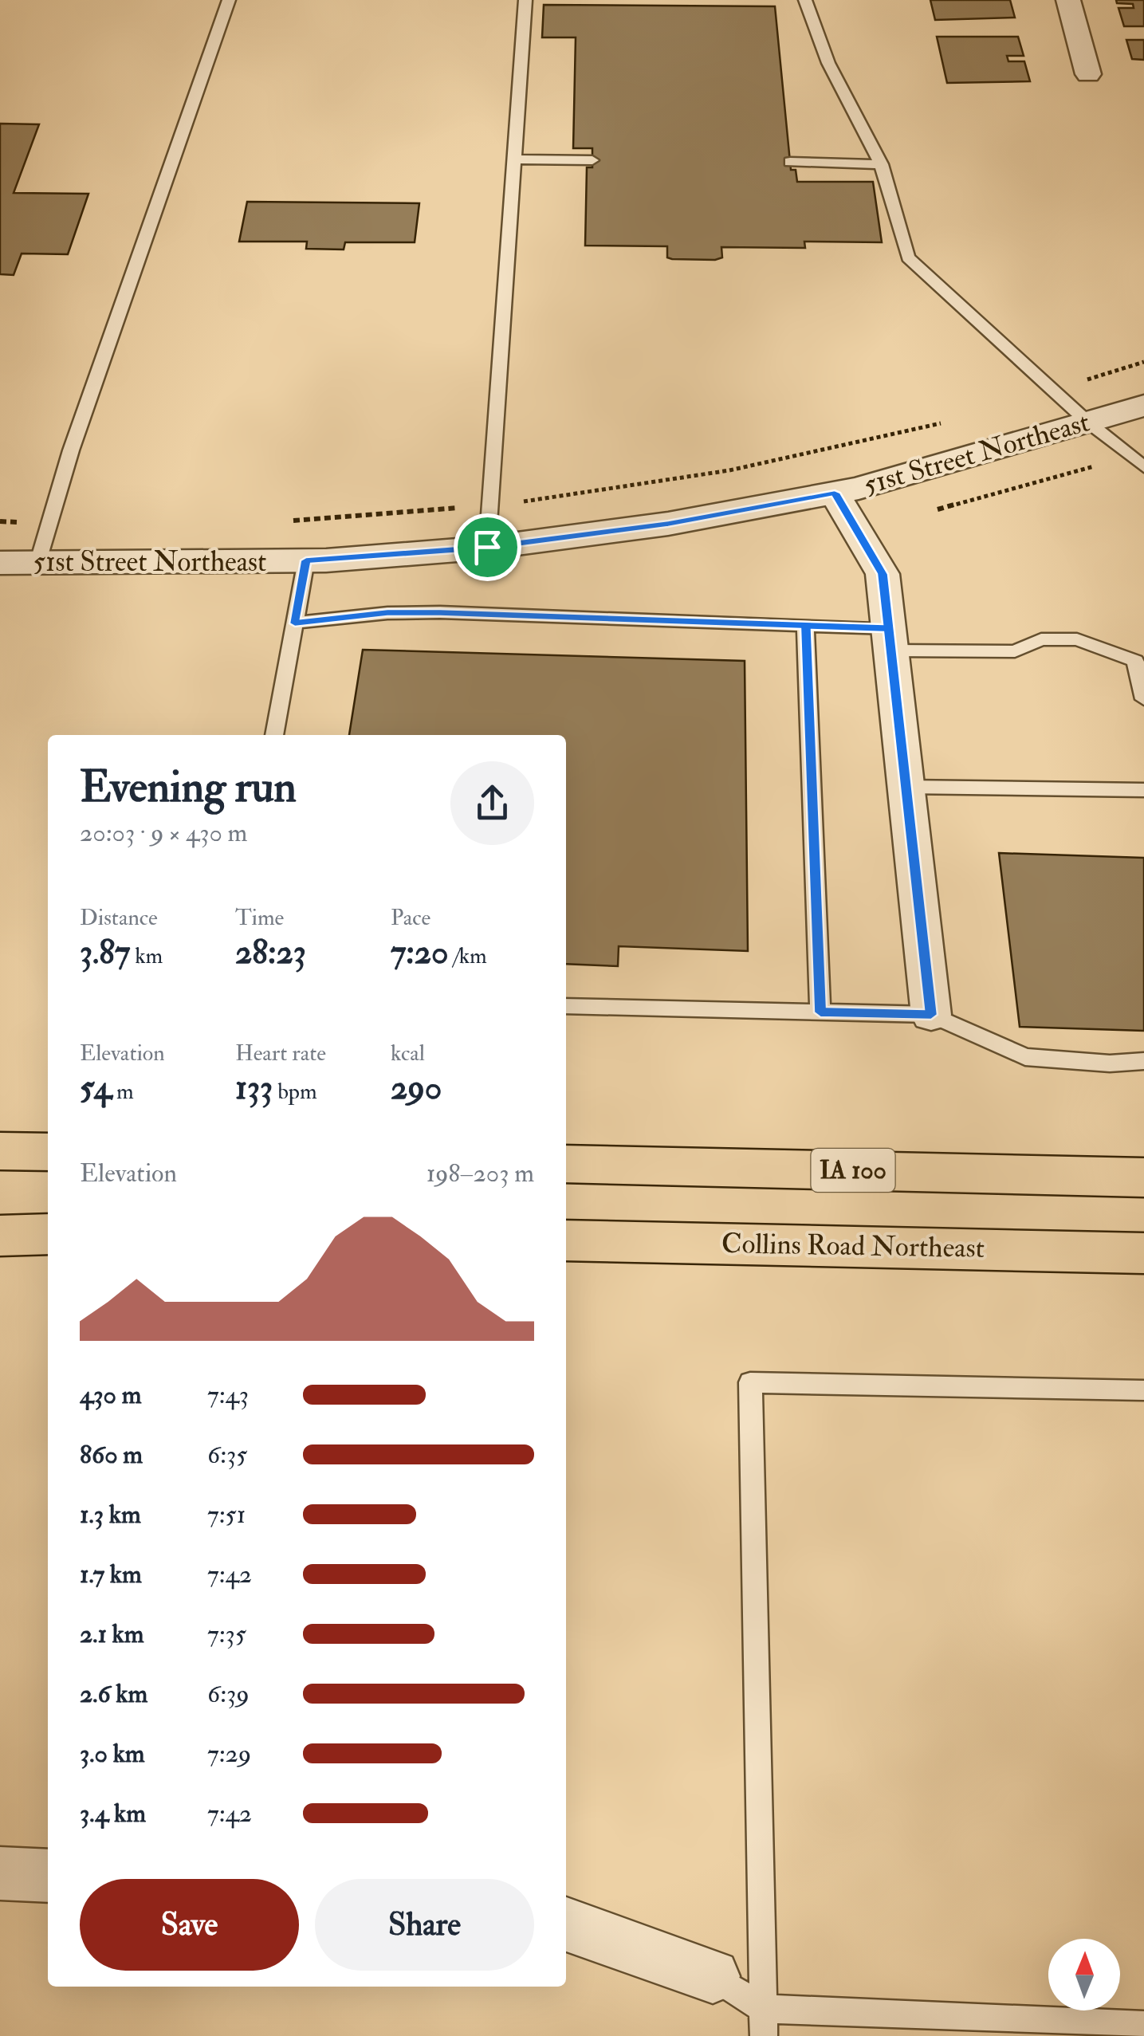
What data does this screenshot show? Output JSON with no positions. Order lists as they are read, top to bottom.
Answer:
{
  "streets": {
    "highway": ["IA 100", "Collins Road Northeast"],
    "street": ["51st Street Northeast"]
  },
  "north": "top",
  "page": {
    "heading": ["Evening run", "20:03 · 9 × 430 m"],
    "stats": [
      ["Distance", "3.87 km"],
      ["Time", "28:23"],
      ["Pace", "7:20 /km"],
      ["Elevation", "54 m"],
      ["Heart rate", "133 bpm"],
      ["kcal", "290"]
    ],
    "chart": ["Elevation", "198–203 m"],
    "list": [
      {
        "name": "430 m",
        "note": "7:43"
      },
      {
        "name": "860 m",
        "note": "6:35"
      },
      {
        "name": "1.3 km",
        "note": "7:51"
      },
      {
        "name": "1.7 km",
        "note": "7:42"
      },
      {
        "name": "2.1 km",
        "note": "7:35"
      },
      {
        "name": "2.6 km",
        "note": "6:39"
      },
      {
        "name": "3.0 km",
        "note": "7:29"
      },
      {
        "name": "3.4 km",
        "note": "7:42"
      }
    ],
    "buttons": ["Save", "Share"]
  }
}
